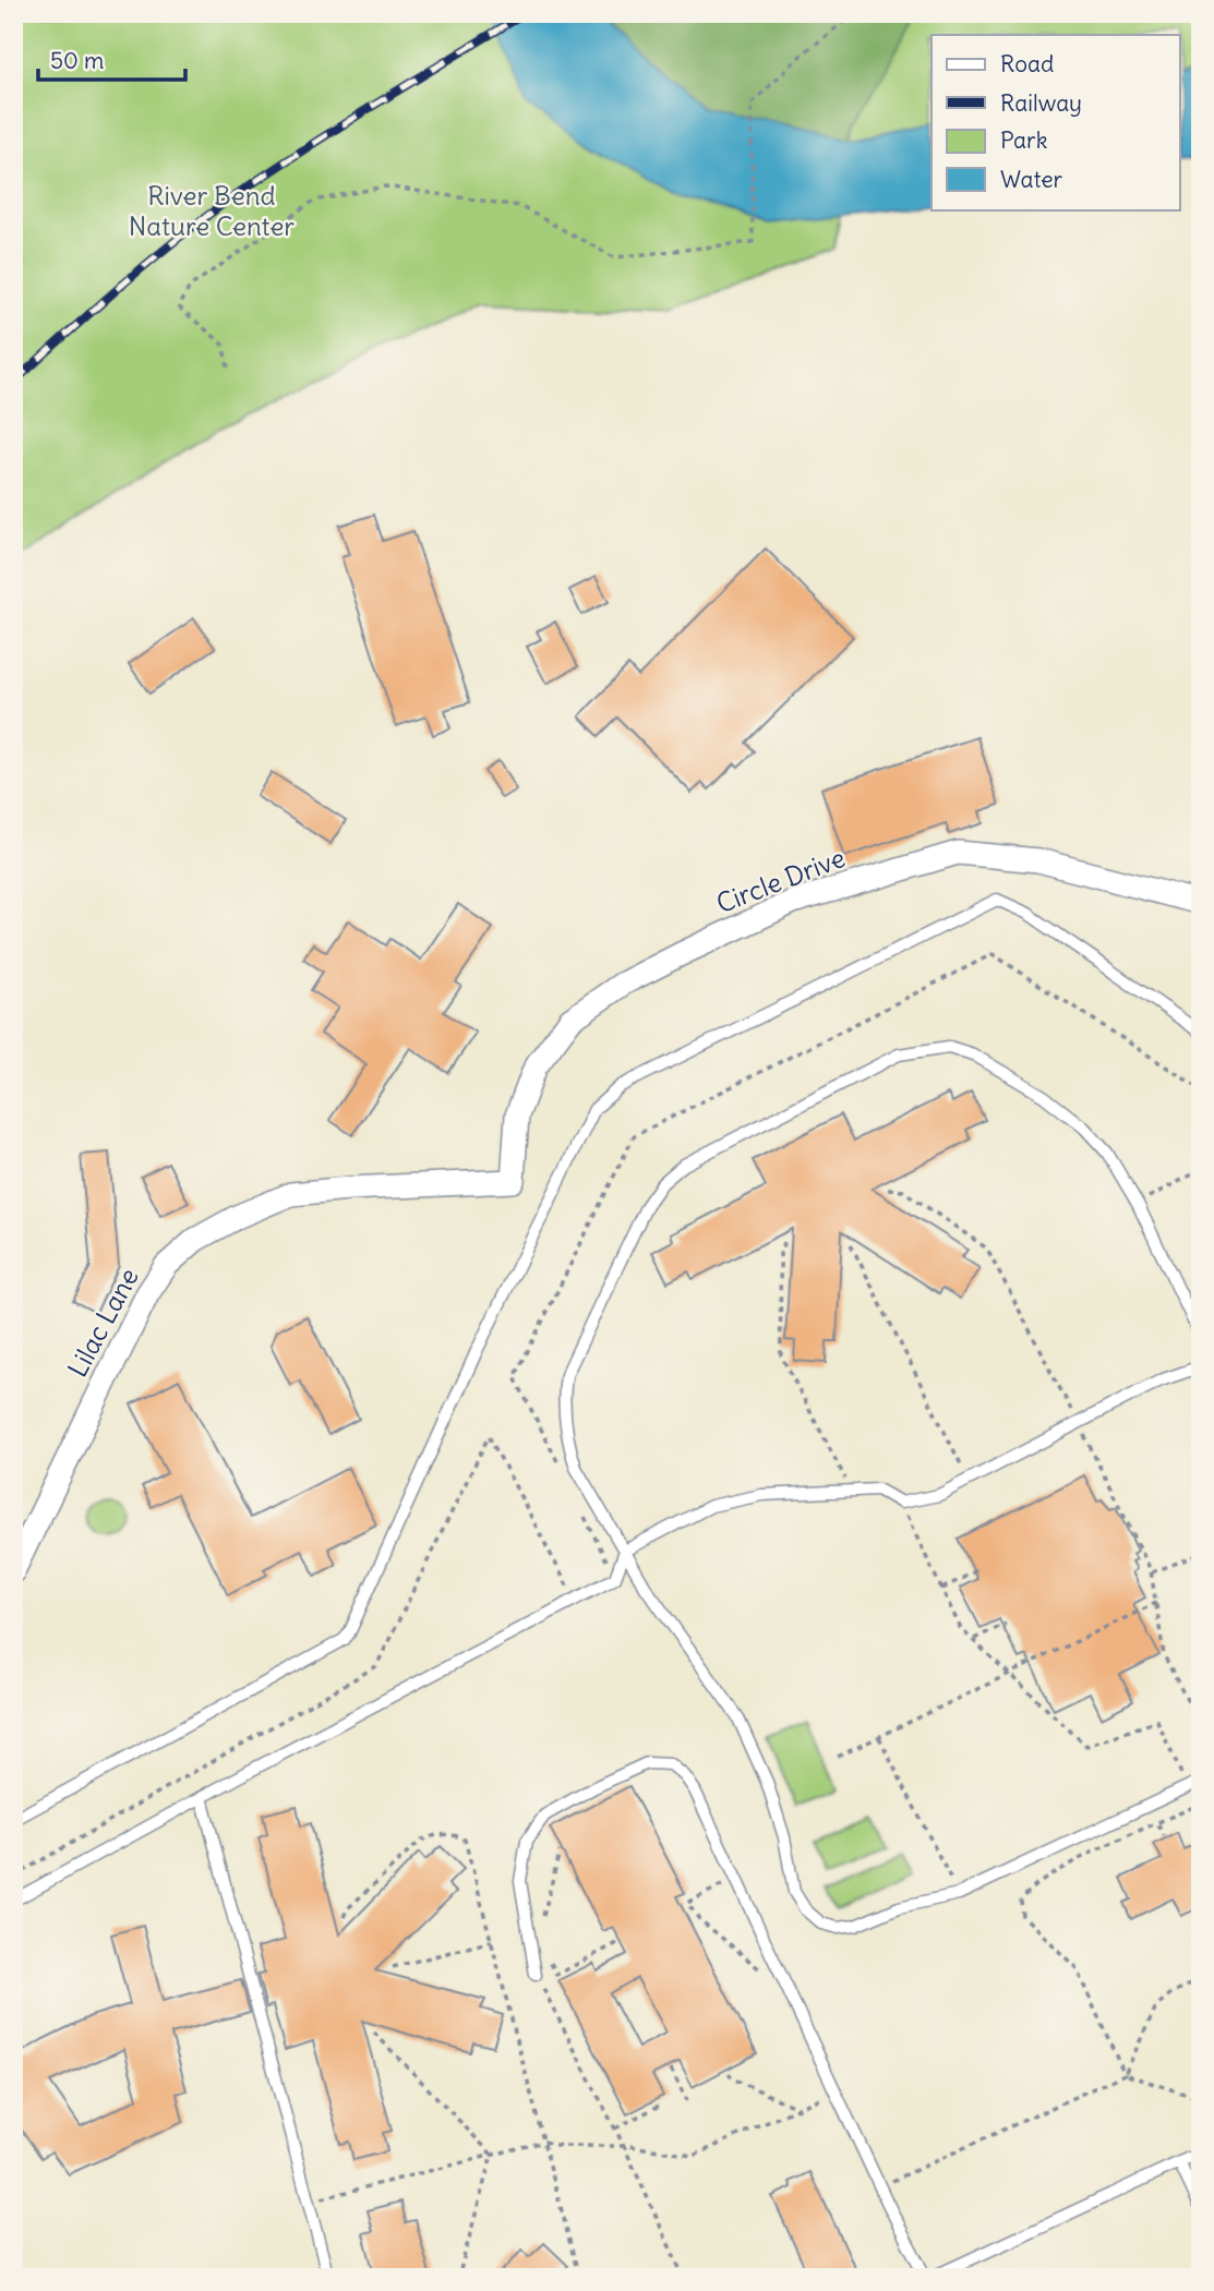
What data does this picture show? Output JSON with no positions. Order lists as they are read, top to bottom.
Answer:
{
  "streets": {
    "street": ["Circle Drive", "Lilac Lane"]
  },
  "crossings": [
    ["Circle Drive", "Lilac Lane"]
  ],
  "parks": ["River Bend Nature Center"],
  "legend": [
    "Road",
    "Railway",
    "Park",
    "Water"
  ],
  "scale_bar": "50 m"
}
